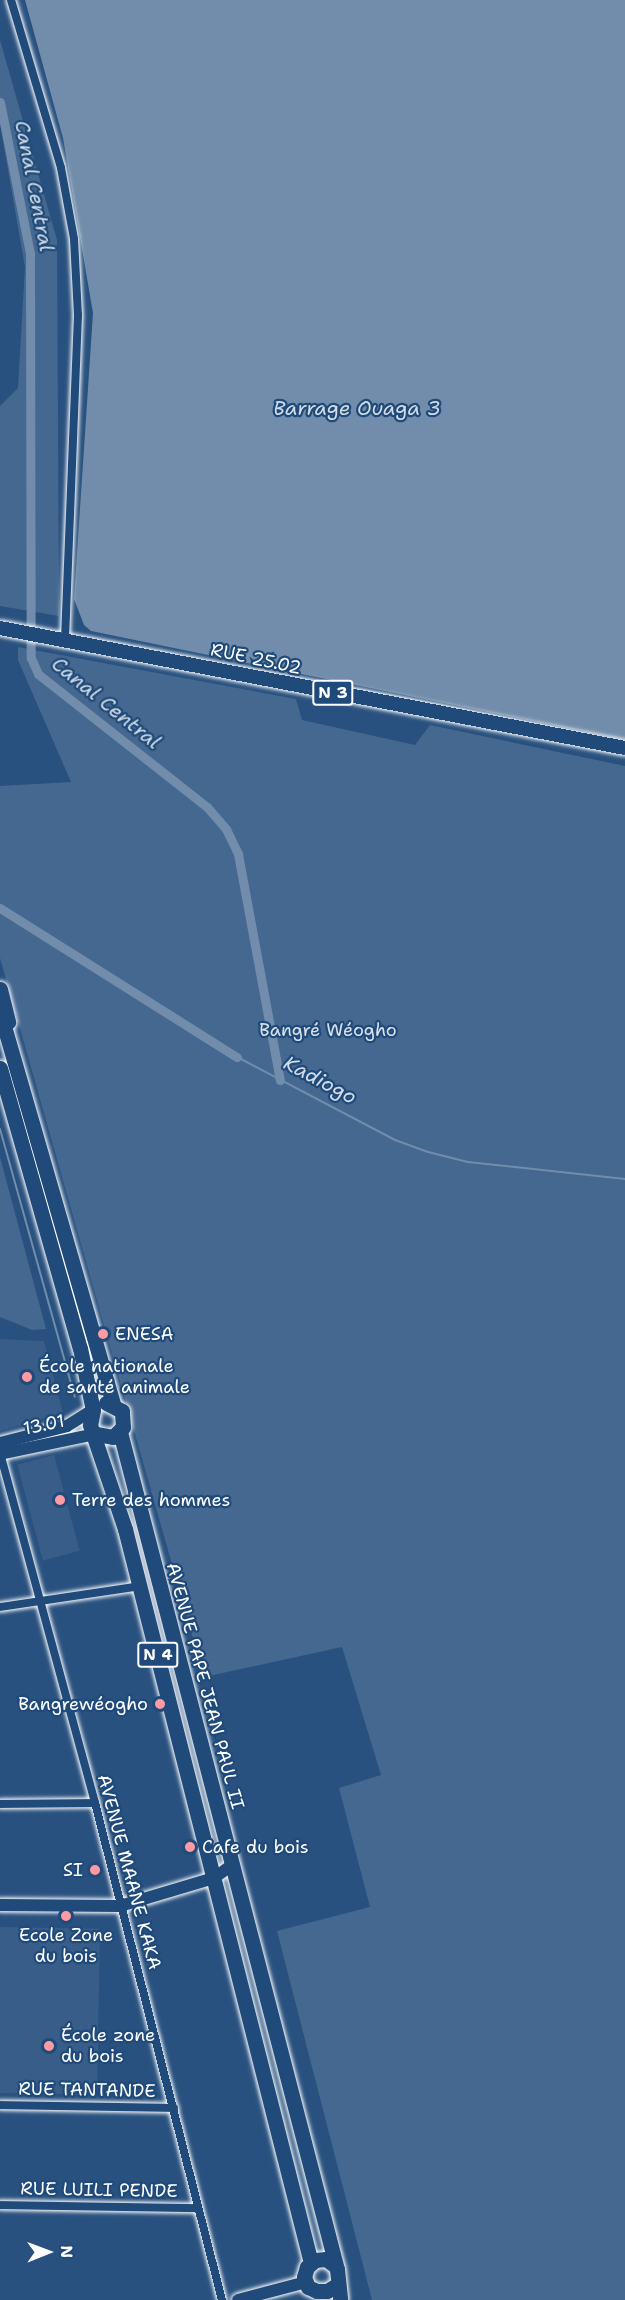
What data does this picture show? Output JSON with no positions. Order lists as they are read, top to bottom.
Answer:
{
  "streets": {
    "highway": ["N 4", "AVENUE PAPE JEAN PAUL II"],
    "main road": ["RUE 25.02", "N 3"],
    "street": [
      "13.01",
      "AVENUE MAANE KAKA",
      "RUE TANTANDE",
      "RUE LUILI PENDE"
    ]
  },
  "crossings": [
    ["13.01", "AVENUE PAPE JEAN PAUL II"],
    ["13.01", "AVENUE MAANE KAKA"],
    ["N 4", "AVENUE PAPE JEAN PAUL II"],
    ["AVENUE MAANE KAKA", "RUE TANTANDE"],
    ["AVENUE MAANE KAKA", "RUE LUILI PENDE"]
  ],
  "water": ["Canal Central", "Barrage Ouaga 3", "Kadiogo"],
  "parks": ["Bangré Wéogho"],
  "places": [
    "ENESA",
    "École nationale de santé animale",
    "Terre des hommes",
    "Bangrewéogho",
    "Cafe du bois",
    "SI",
    "Ecole Zone du bois",
    "École zone du bois"
  ],
  "north": "right"
}
